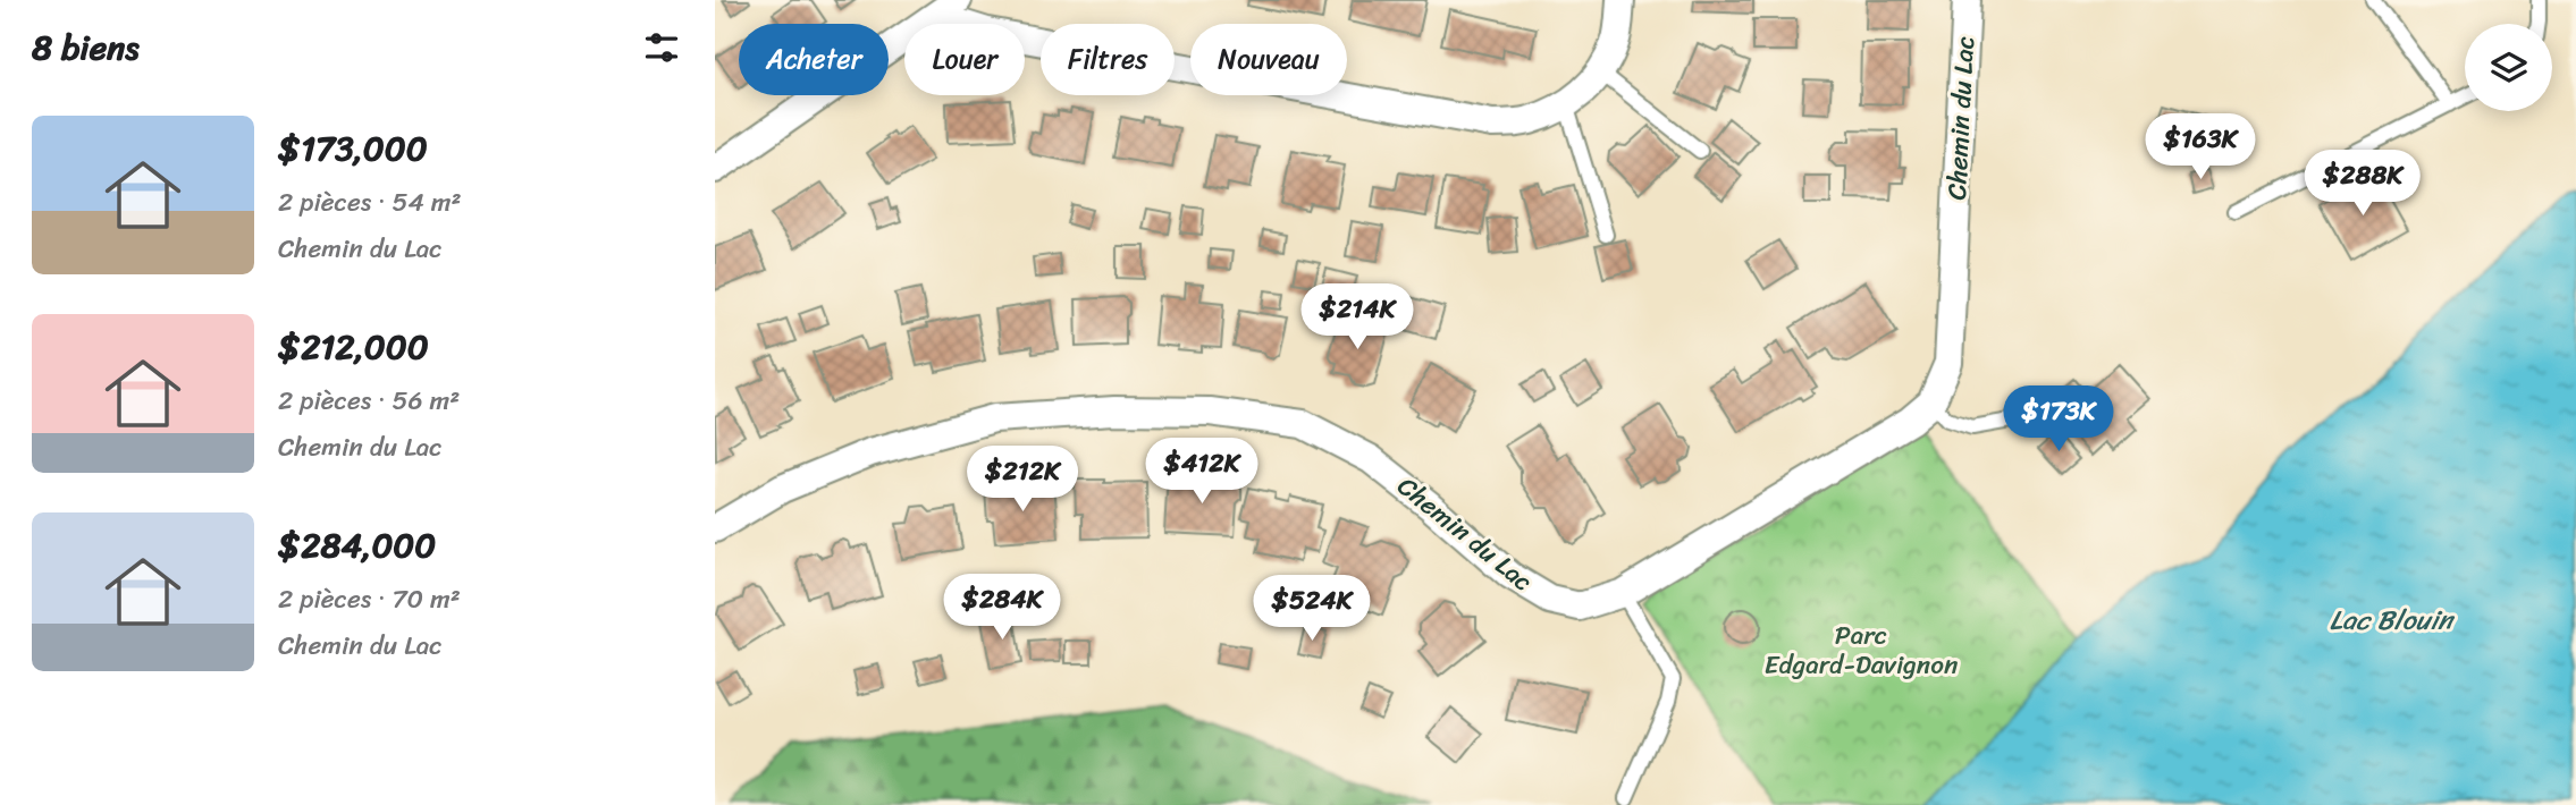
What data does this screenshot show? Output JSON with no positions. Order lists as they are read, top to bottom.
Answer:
{
  "streets": {
    "street": ["Chemin du Lac"]
  },
  "water": ["Lac Blouin"],
  "parks": ["Parc Edgard-Davignon"],
  "page": {
    "heading": "8 biens",
    "chip": [
      "Acheter",
      "Louer",
      "Filtres",
      "Nouveau"
    ],
    "list": [
      {
        "name": "$173,000",
        "note": "2 pièces · 54 m² · Chemin du Lac"
      },
      {
        "name": "$212,000",
        "note": "2 pièces · 56 m² · Chemin du Lac"
      },
      {
        "name": "$284,000",
        "note": "2 pièces · 70 m² · Chemin du Lac"
      }
    ],
    "price": [
      "$163K",
      "$288K",
      "$214K",
      "$173K",
      "$412K",
      "$212K",
      "$284K",
      "$524K"
    ]
  }
}
